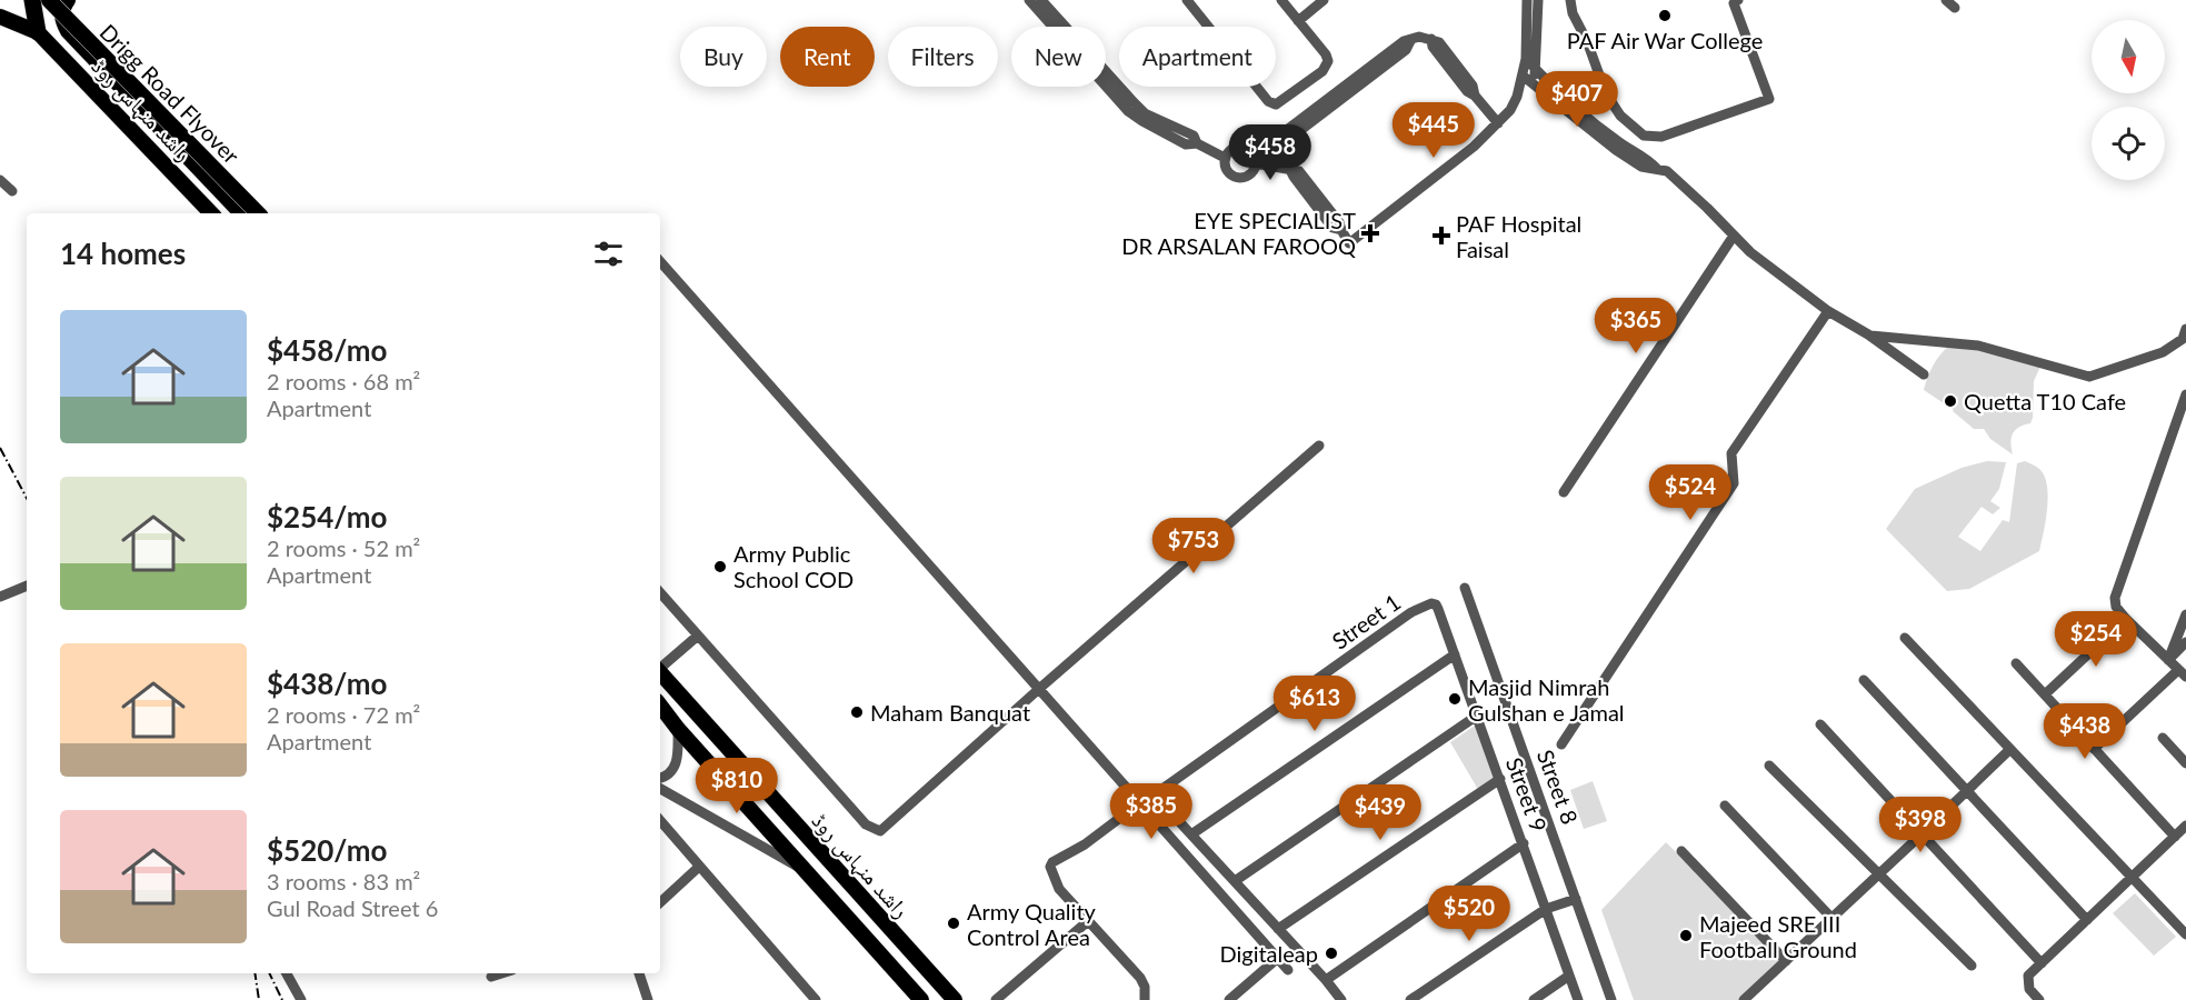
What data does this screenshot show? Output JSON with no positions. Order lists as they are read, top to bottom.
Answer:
{
  "streets": {
    "main road": ["Drigg Road Flyover", "راشد منہاس روڈ"],
    "street": ["Street 1", "Street 8", "Street 9"]
  },
  "crossings": [
    ["Street 1", "Street 9"]
  ],
  "places": {
    "other": [
      "PAF Air War College",
      "Quetta T10 Cafe",
      "Army Public School COD",
      "Masjid Nimrah Gulshan e Jamal",
      "Maham Banquat",
      "Army Quality Control Area",
      "Majeed SRE III Football Ground",
      "Digitaleap"
    ],
    "health": ["EYE SPECIALIST DR ARSALAN FAROOQ", "PAF Hospital Faisal"]
  },
  "north": "bottom",
  "page": {
    "chip": [
      "Buy",
      "Rent",
      "Filters",
      "New",
      "Apartment"
    ],
    "price": [
      "$407",
      "$445",
      "$458",
      "$365",
      "$524",
      "$753",
      "$254",
      "$613",
      "$438",
      "$810",
      "$385",
      "$439",
      "$398",
      "$520"
    ],
    "heading": "14 homes",
    "list": [
      {
        "name": "$458/mo",
        "note": "2 rooms · 68 m² · Apartment"
      },
      {
        "name": "$254/mo",
        "note": "2 rooms · 52 m² · Apartment"
      },
      {
        "name": "$438/mo",
        "note": "2 rooms · 72 m² · Apartment"
      },
      {
        "name": "$520/mo",
        "note": "3 rooms · 83 m² · Gul Road Street 6"
      }
    ]
  }
}
